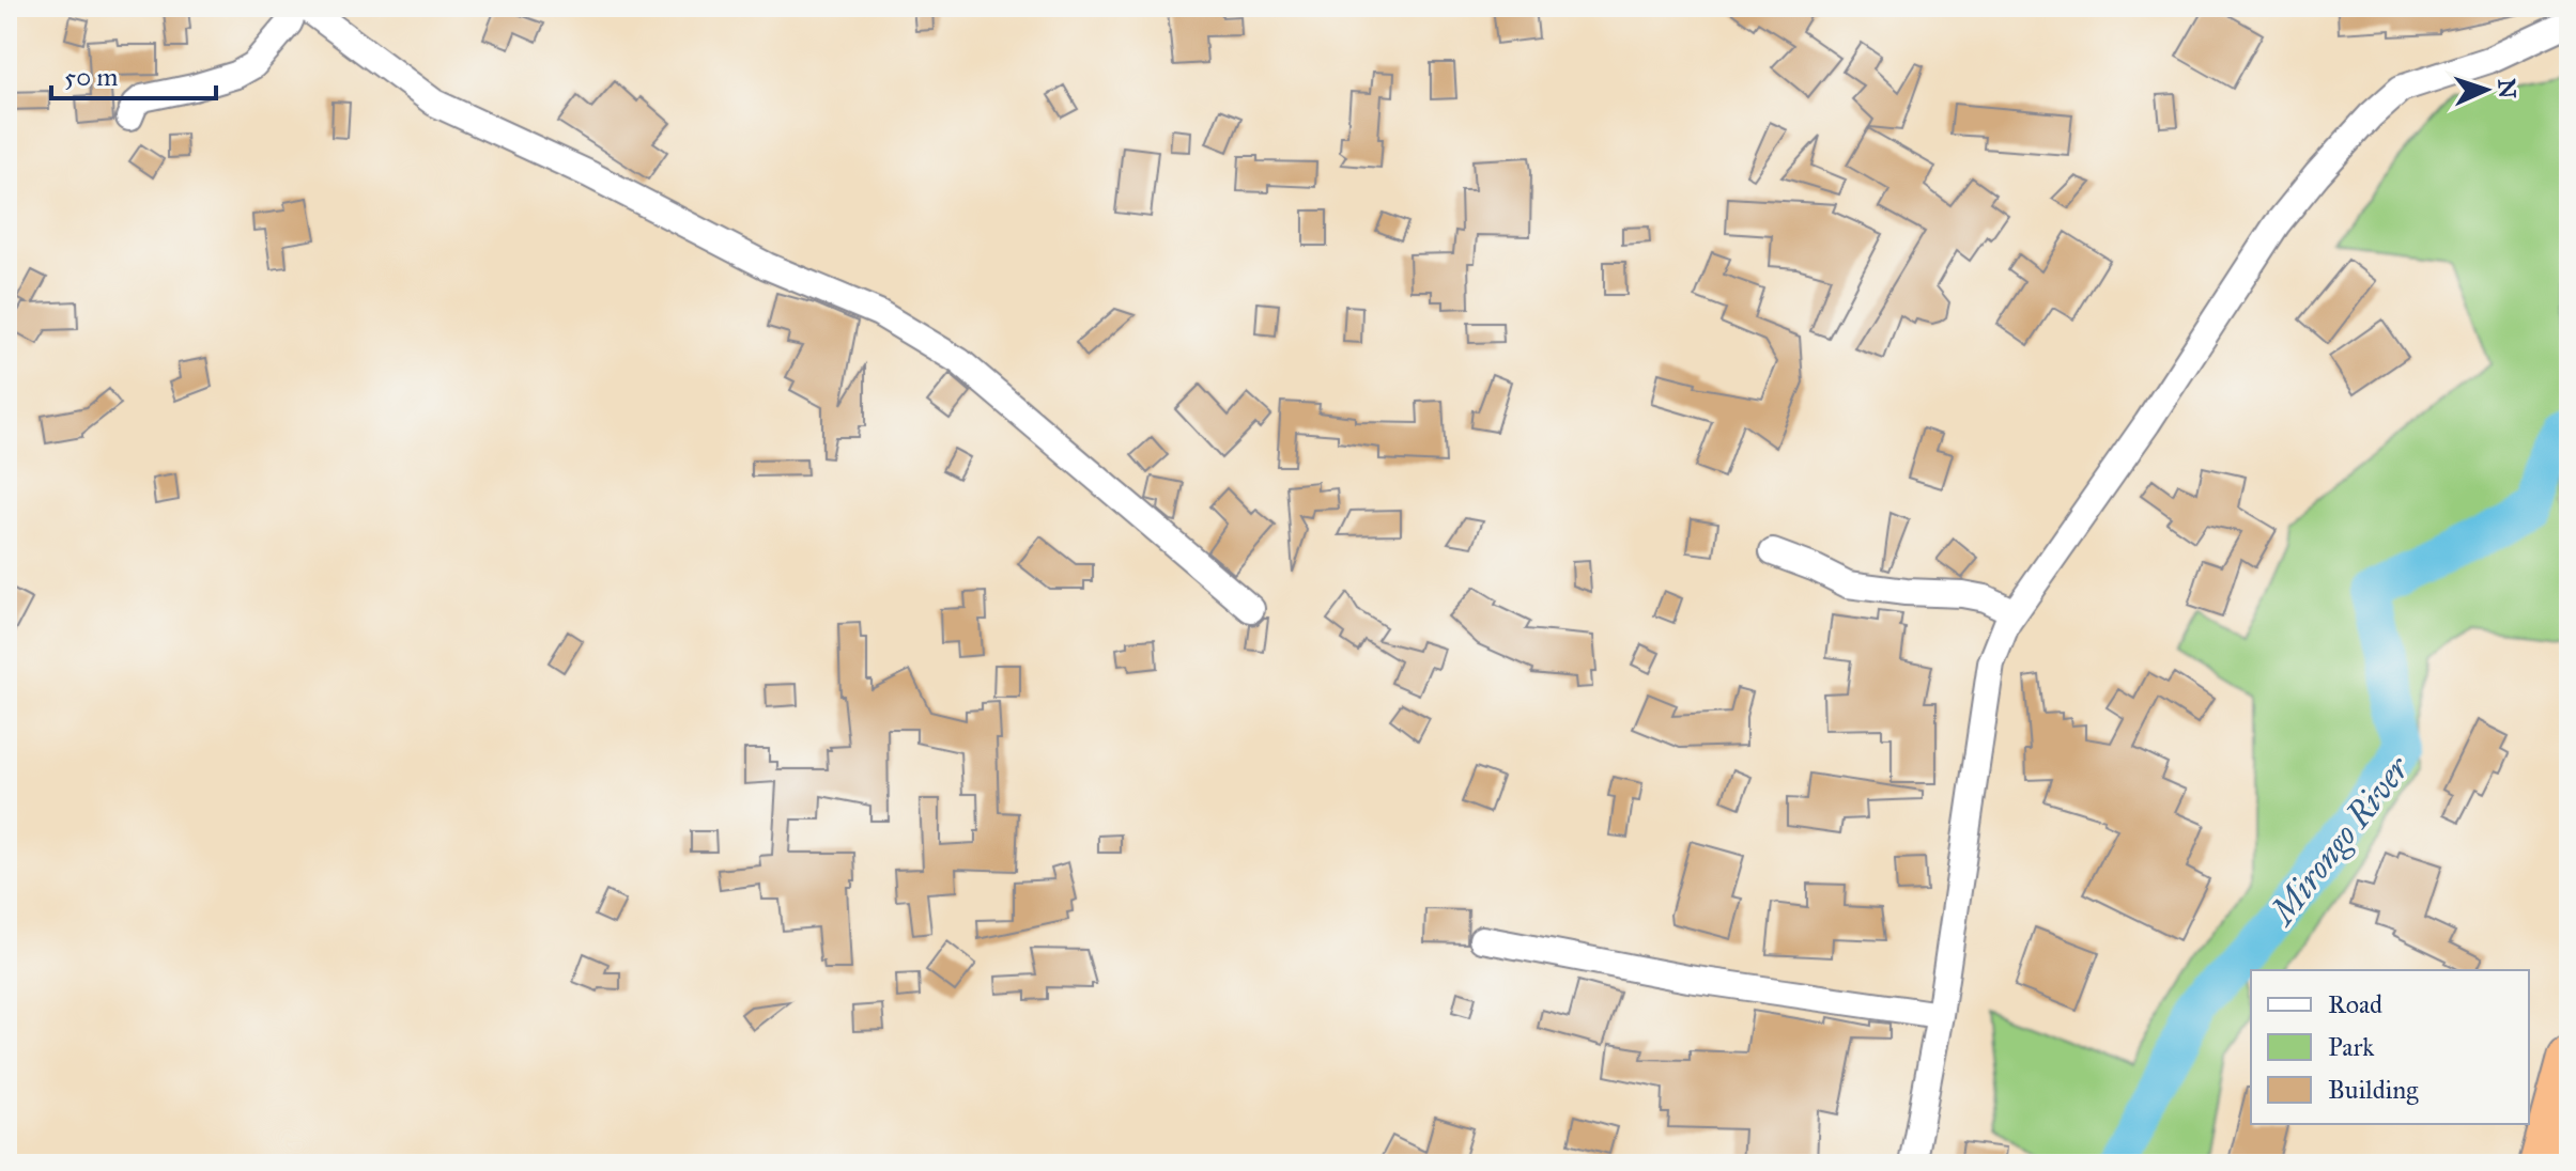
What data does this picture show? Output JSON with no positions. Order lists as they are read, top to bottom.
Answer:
{
  "water": ["Mirongo River"],
  "legend": ["Road", "Park", "Building"],
  "scale_bar": "50 m",
  "north": "right"
}
